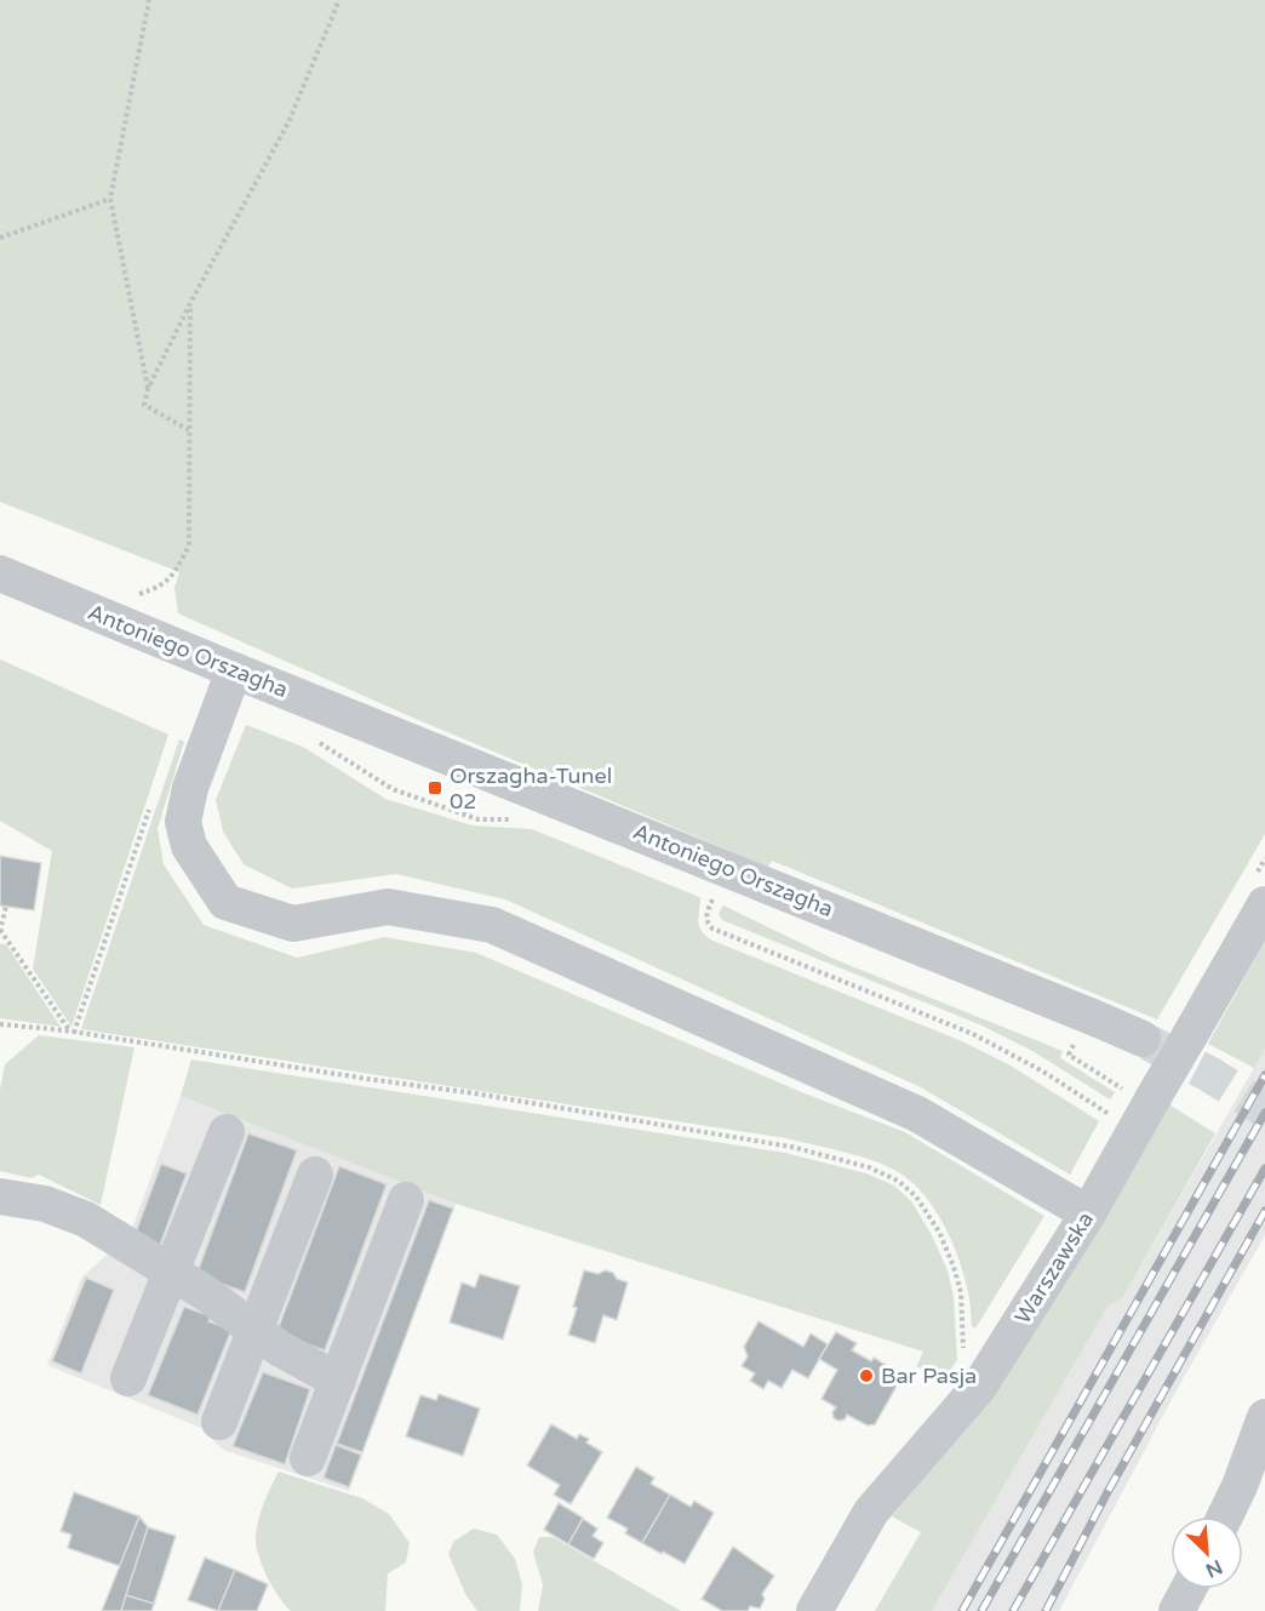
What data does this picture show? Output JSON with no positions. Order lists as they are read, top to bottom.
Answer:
{
  "streets": {
    "street": ["Antoniego Orszagha", "Warszawska"]
  },
  "places": {
    "transit": ["Orszagha-Tunel 02"],
    "other": ["Bar Pasja"]
  },
  "north": "bottom right"
}
